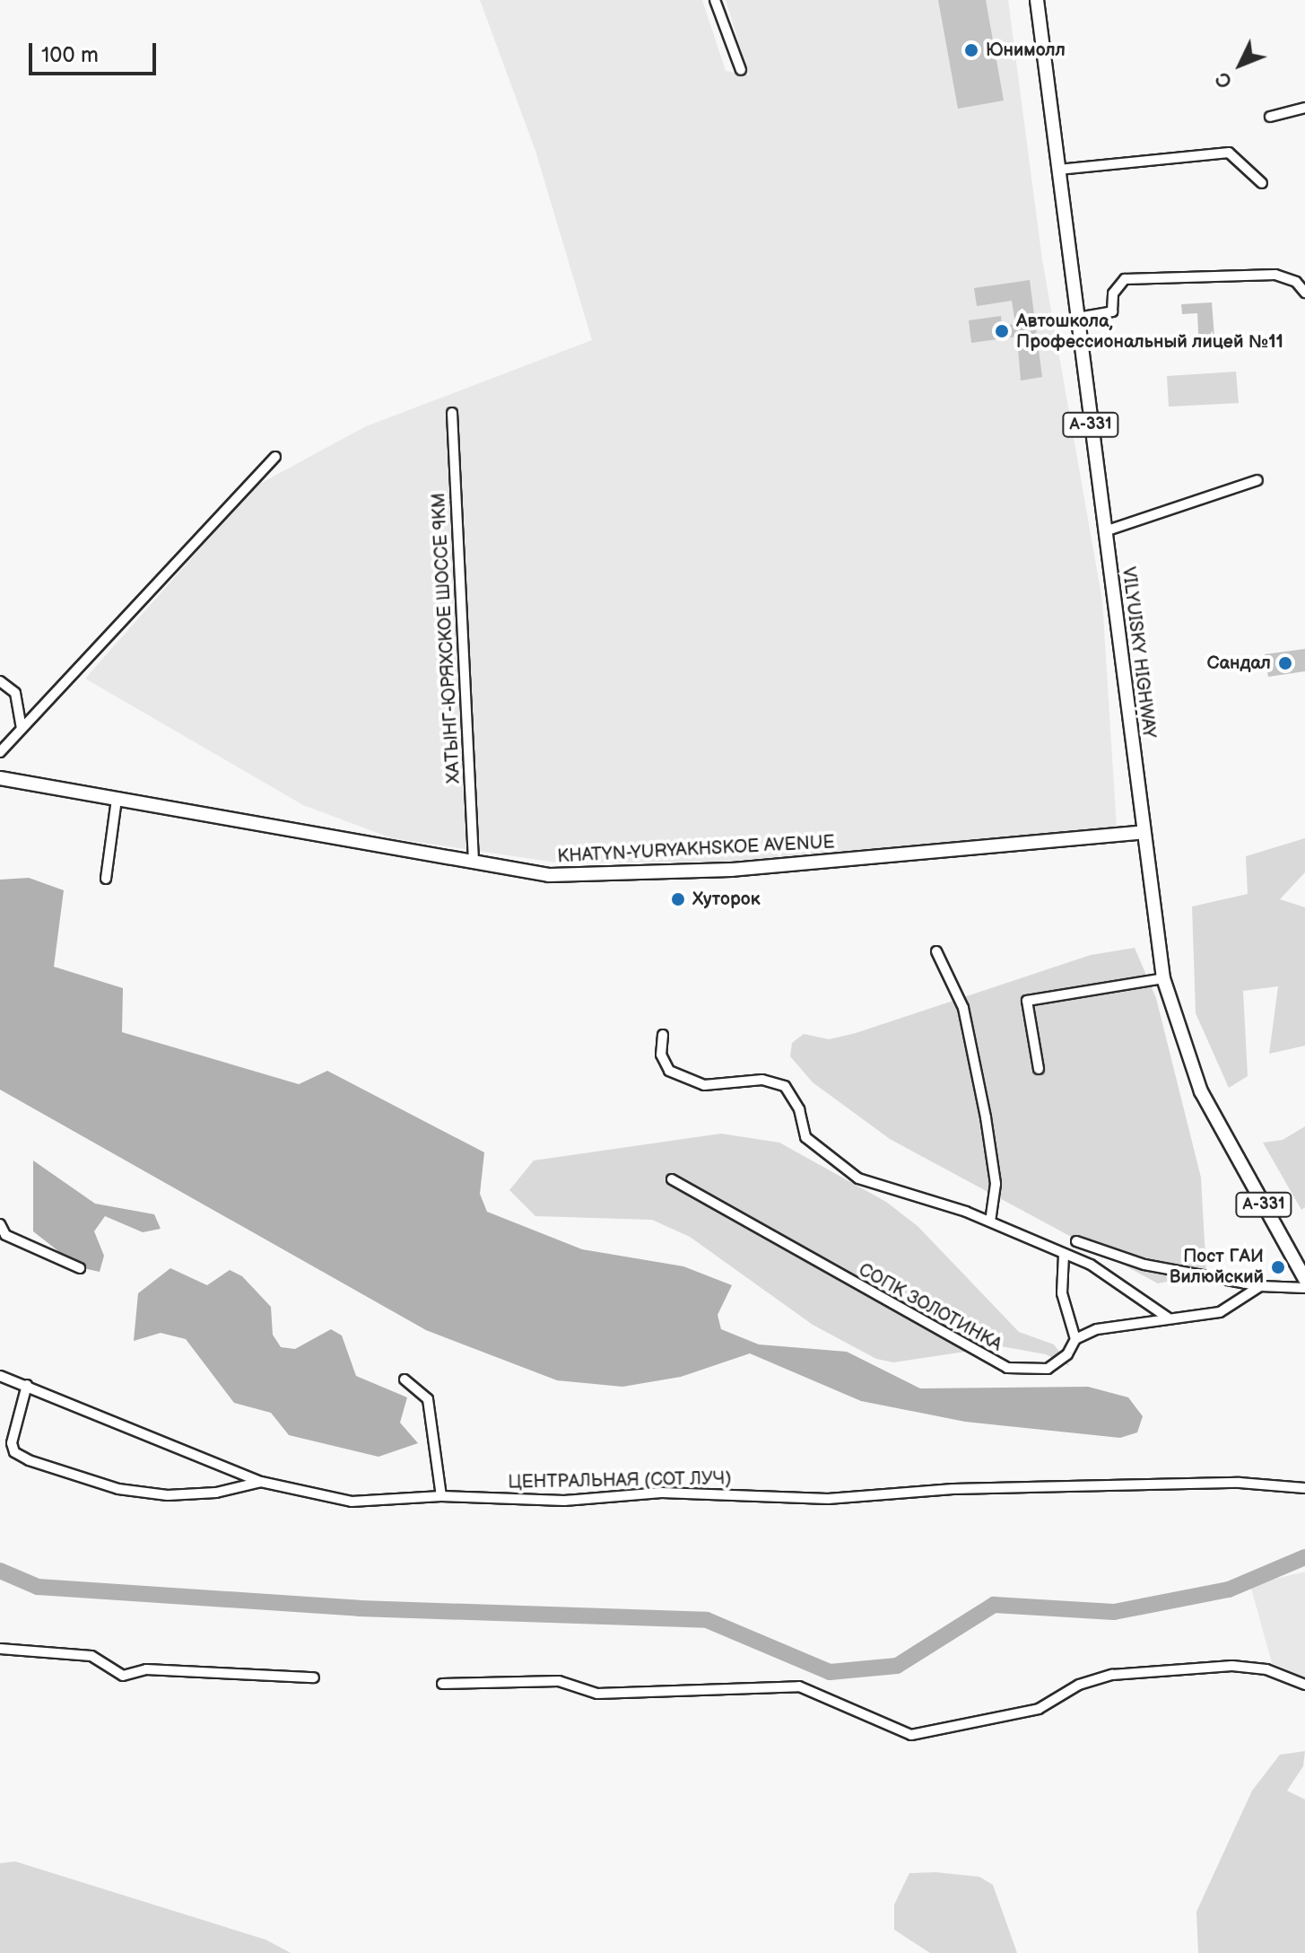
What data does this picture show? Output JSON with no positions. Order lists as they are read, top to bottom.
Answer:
{
  "streets": {
    "main road": ["А-331", "VILYUISKY HIGHWAY", "KHATYN-YURYAKHSKOE AVENUE"],
    "street": ["ХАТЫНГ-ЮРЯХСКОЕ ШОССЕ 9КМ", "СОПК ЗОЛОТИНКА", "ЦЕНТРАЛЬНАЯ (СОТ ЛУЧ)"]
  },
  "crossings": [
    ["ХАТЫНГ-ЮРЯХСКОЕ ШОССЕ 9КМ", "KHATYN-YURYAKHSKOE AVENUE"],
    ["VILYUISKY HIGHWAY", "KHATYN-YURYAKHSKOE AVENUE"]
  ],
  "places": [
    "Юнимолл",
    "Автошкола, Профессиональный лицей №11",
    "Сандал",
    "Хуторок",
    "Пост ГАИ Вилюйский"
  ],
  "scale_bar": "100 m",
  "north": "bottom left"
}
